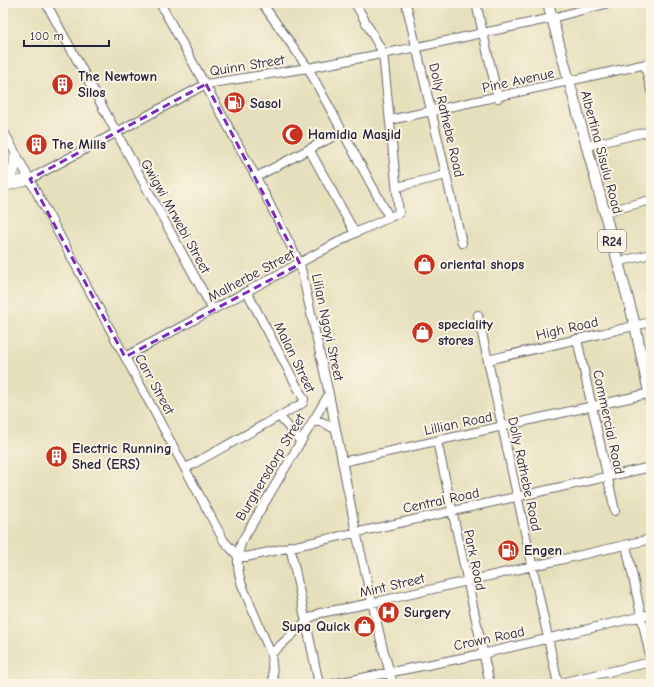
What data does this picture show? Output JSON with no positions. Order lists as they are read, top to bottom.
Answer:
{
  "streets": {
    "main road": ["Albertina Sisulu Road", "R24"],
    "street": [
      "Quinn Street",
      "Pine Avenue",
      "Dolly Rathebe Road",
      "Gwigwi Mrwebi Street",
      "Malherbe Street",
      "Lilian Ngoyi Street",
      "High Road",
      "Malan Street",
      "Carr Street",
      "Commercial Road",
      "Lillian Road",
      "Burghersdorp Street",
      "Central Road",
      "Park Road",
      "Mint Street",
      "Crown Road"
    ]
  },
  "crossings": [
    ["Quinn Street", "Dolly Rathebe Road"],
    ["Quinn Street", "Albertina Sisulu Road"],
    ["Quinn Street", "Gwigwi Mrwebi Street"],
    ["Quinn Street", "Lilian Ngoyi Street"],
    ["Quinn Street", "Carr Street"],
    ["Pine Avenue", "Dolly Rathebe Road"],
    ["Pine Avenue", "Albertina Sisulu Road"],
    ["Dolly Rathebe Road", "High Road"],
    ["Dolly Rathebe Road", "Lillian Road"],
    ["Dolly Rathebe Road", "Central Road"],
    ["Dolly Rathebe Road", "Mint Street"],
    ["Dolly Rathebe Road", "Crown Road"],
    ["Albertina Sisulu Road", "High Road"],
    ["Albertina Sisulu Road", "Lillian Road"],
    ["Gwigwi Mrwebi Street", "Malherbe Street"],
    ["Malherbe Street", "Lilian Ngoyi Street"],
    ["Malherbe Street", "Malan Street"],
    ["Malherbe Street", "Carr Street"],
    ["Lilian Ngoyi Street", "Lillian Road"],
    ["Lilian Ngoyi Street", "Burghersdorp Street"],
    ["Lilian Ngoyi Street", "Central Road"],
    ["Lilian Ngoyi Street", "Mint Street"],
    ["Lilian Ngoyi Street", "Crown Road"],
    ["High Road", "Commercial Road"],
    ["Malan Street", "Carr Street"],
    ["Carr Street", "Burghersdorp Street"],
    ["Carr Street", "Central Road"],
    ["Commercial Road", "Lillian Road"],
    ["Commercial Road", "Central Road"],
    ["Lillian Road", "Park Road"],
    ["Burghersdorp Street", "Central Road"],
    ["Central Road", "Park Road"],
    ["Park Road", "Mint Street"],
    ["Park Road", "Crown Road"]
  ],
  "places": {
    "building": ["The Newtown Silos", "The Mills", "Electric Running Shed (ERS)"],
    "fuel station": ["Sasol", "Engen"],
    "mosque": ["Hamidia Masjid"],
    "shop": ["oriental shops", "speciality stores", "Supa Quick"],
    "hospital": ["Surgery"]
  },
  "scale_bar": "100 m"
}
